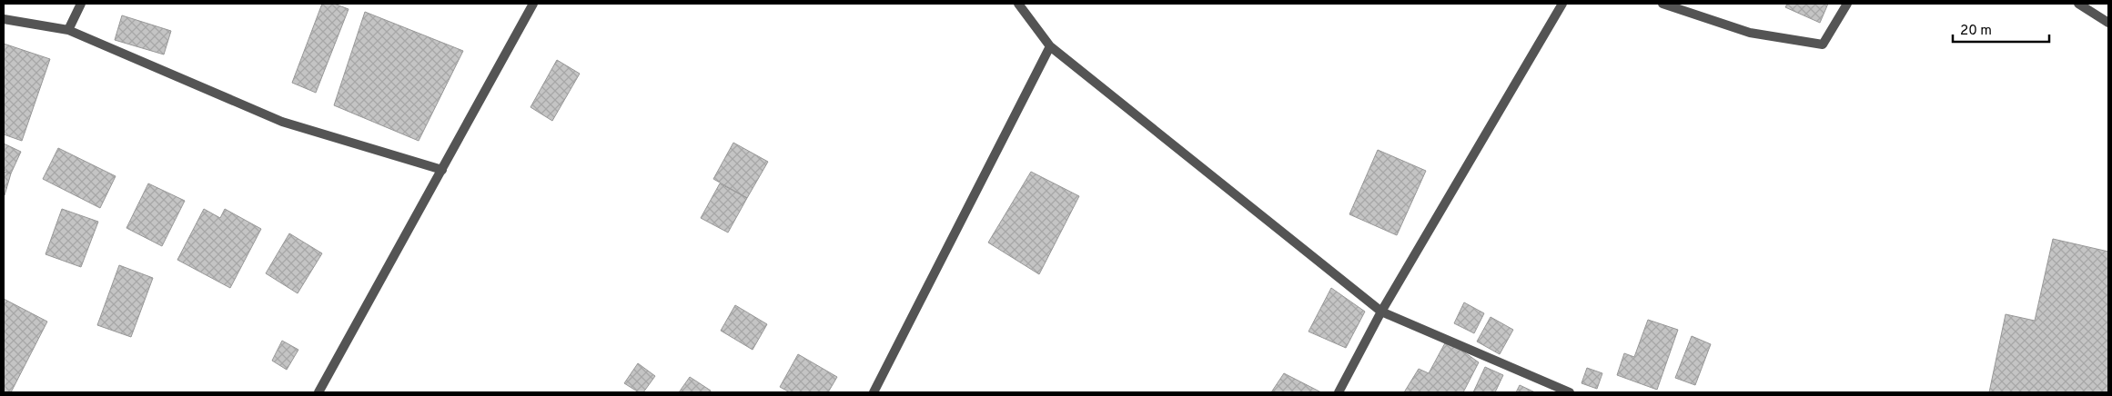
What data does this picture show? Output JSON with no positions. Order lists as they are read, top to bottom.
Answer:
{
  "scale_bar": "20 m"
}
